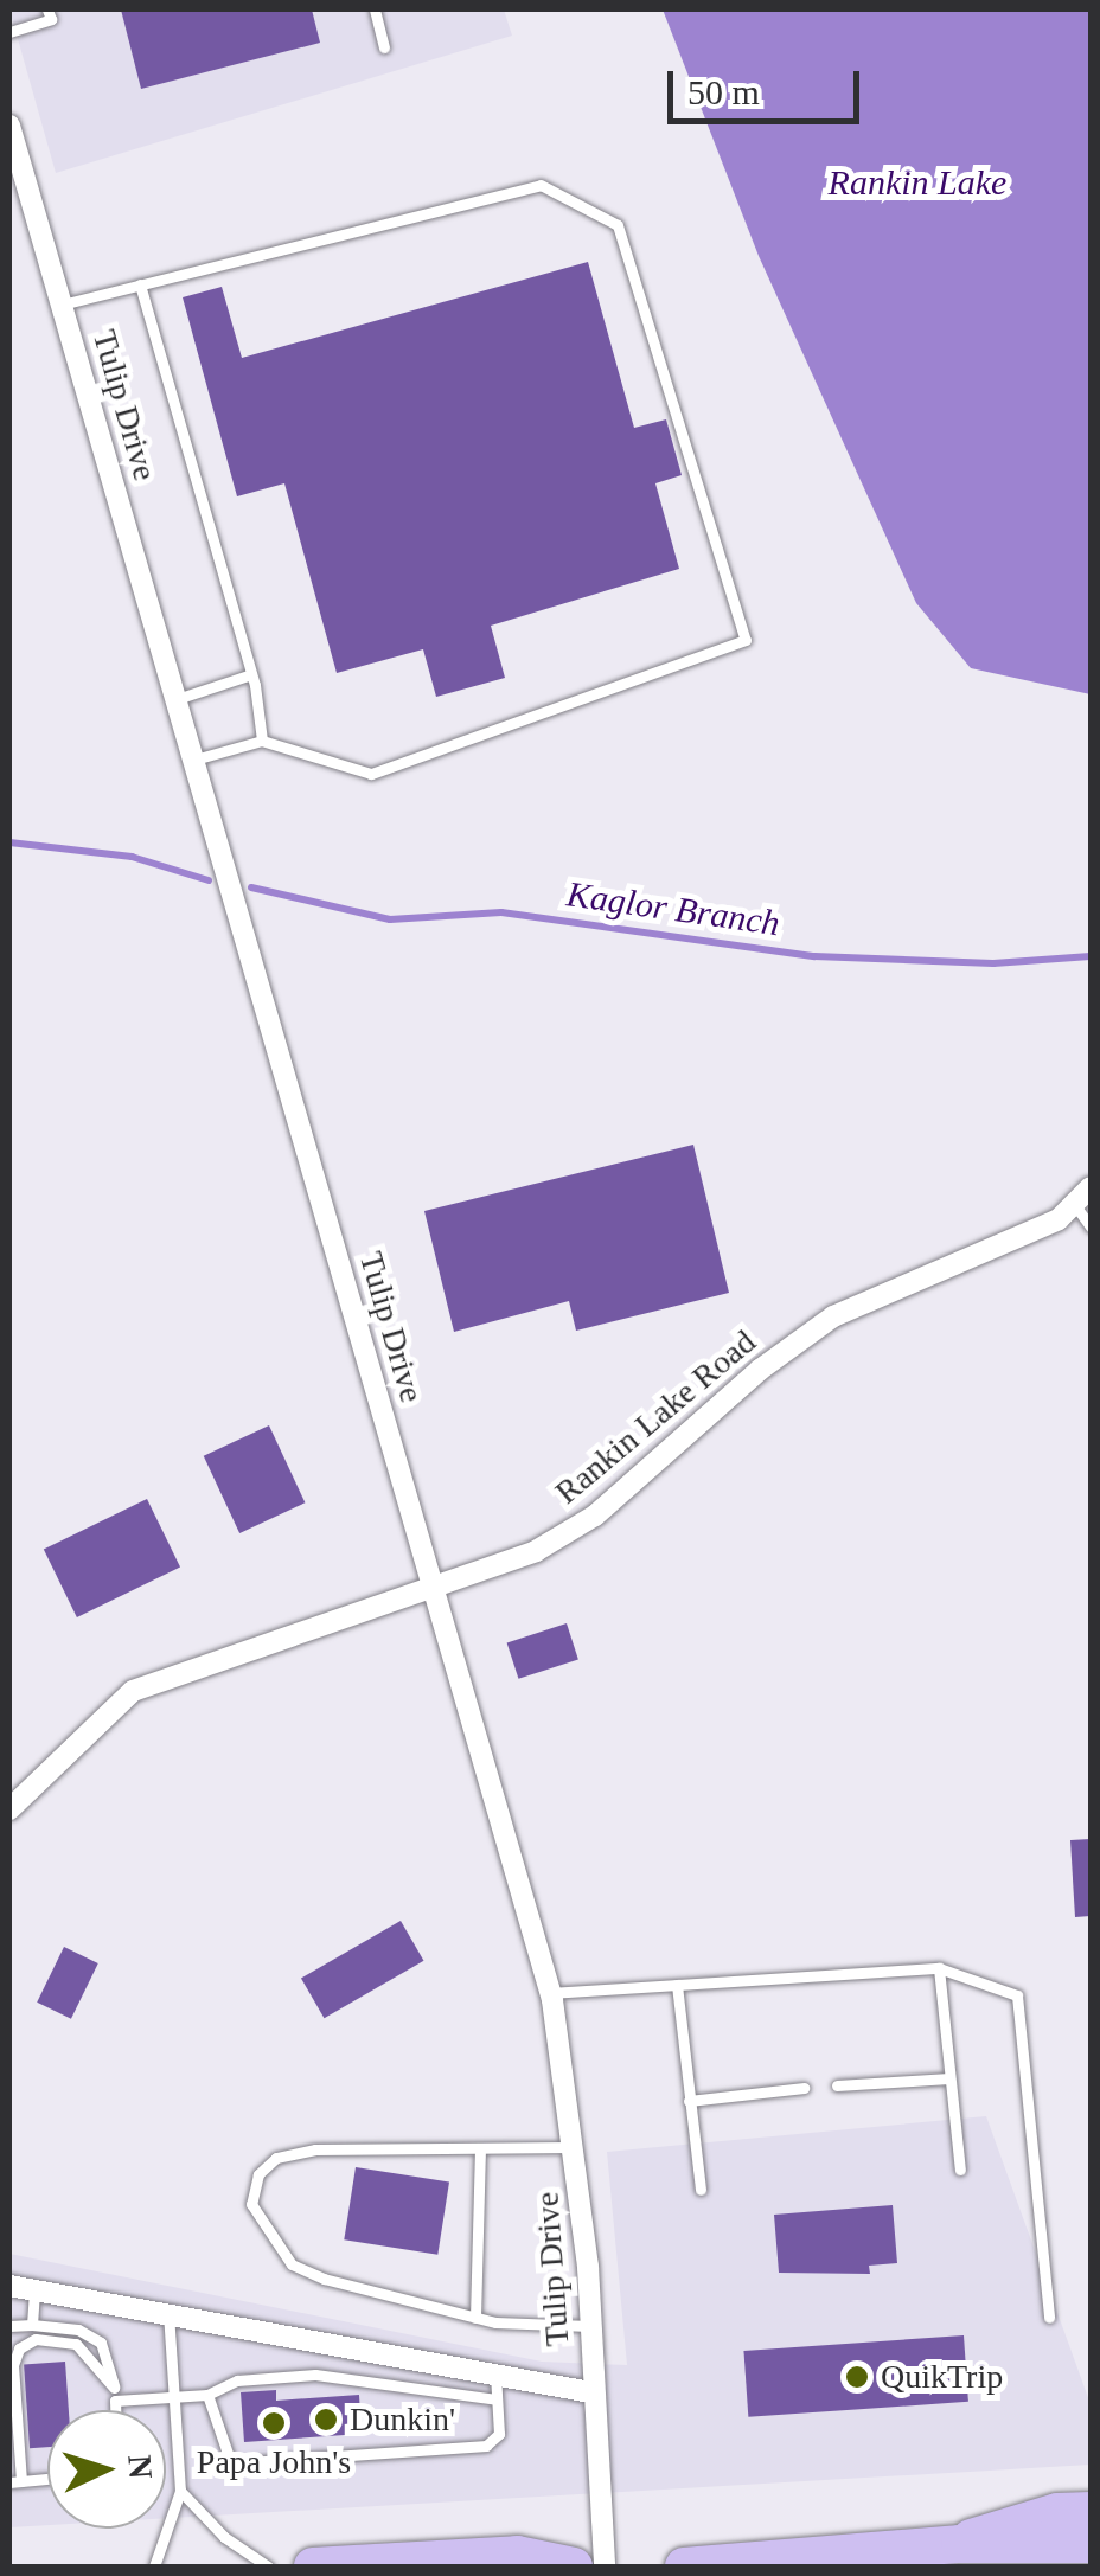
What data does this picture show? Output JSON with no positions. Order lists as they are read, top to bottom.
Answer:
{
  "streets": {
    "street": ["Tulip Drive", "Rankin Lake Road"]
  },
  "crossings": [
    ["Tulip Drive", "Rankin Lake Road"]
  ],
  "water": ["Rankin Lake", "Kaglor Branch"],
  "places": ["QuikTrip", "Dunkin'", "Papa John's"],
  "scale_bar": "50 m",
  "north": "right"
}
